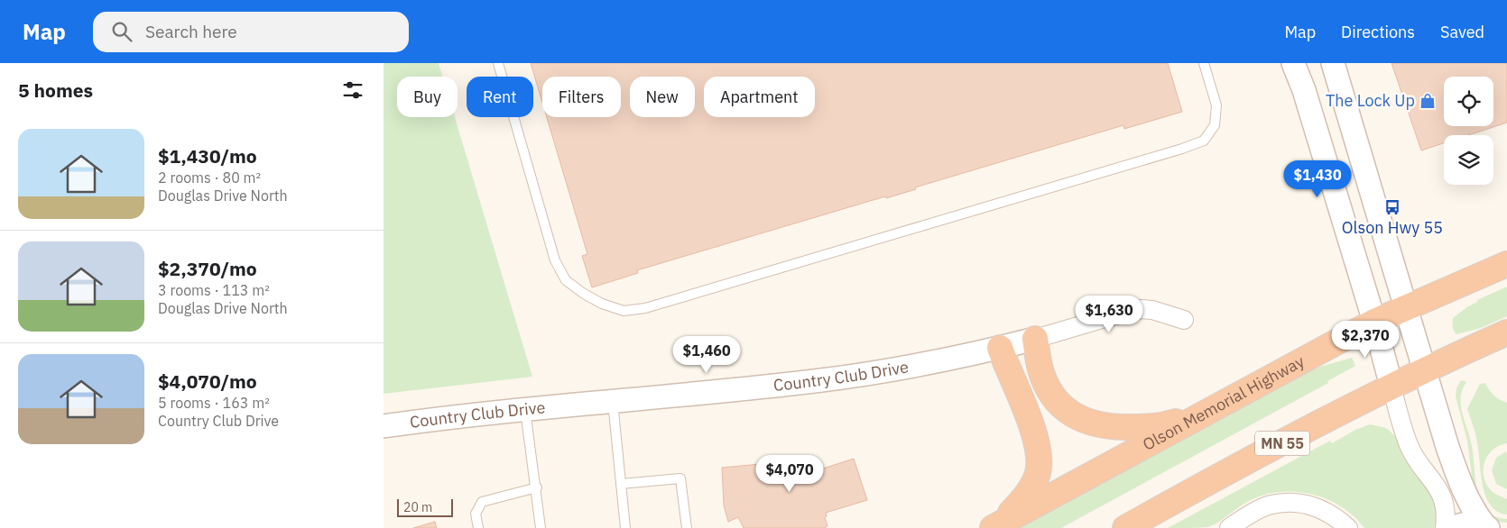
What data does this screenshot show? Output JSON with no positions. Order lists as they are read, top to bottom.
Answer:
{
  "streets": {
    "highway": ["Olson Memorial Highway", "MN 55"],
    "street": ["Country Club Drive"]
  },
  "places": {
    "shop": ["The Lock Up"],
    "bus stop": ["Olson Hwy 55"]
  },
  "scale_bar": "20 m",
  "page": {
    "header": "Map",
    "search": "Search here",
    "nav": ["Map", "Directions", "Saved"],
    "heading": "5 homes",
    "chip": [
      "Buy",
      "Rent",
      "Filters",
      "New",
      "Apartment"
    ],
    "list": [
      {
        "name": "$1,430/mo",
        "note": "2 rooms · 80 m² · Douglas Drive North"
      },
      {
        "name": "$2,370/mo",
        "note": "3 rooms · 113 m² · Douglas Drive North"
      },
      {
        "name": "$4,070/mo",
        "note": "5 rooms · 163 m² · Country Club Drive"
      }
    ],
    "price": [
      "$1,430",
      "$1,630",
      "$2,370",
      "$1,460",
      "$4,070"
    ],
    "scale": "20 m"
  }
}
